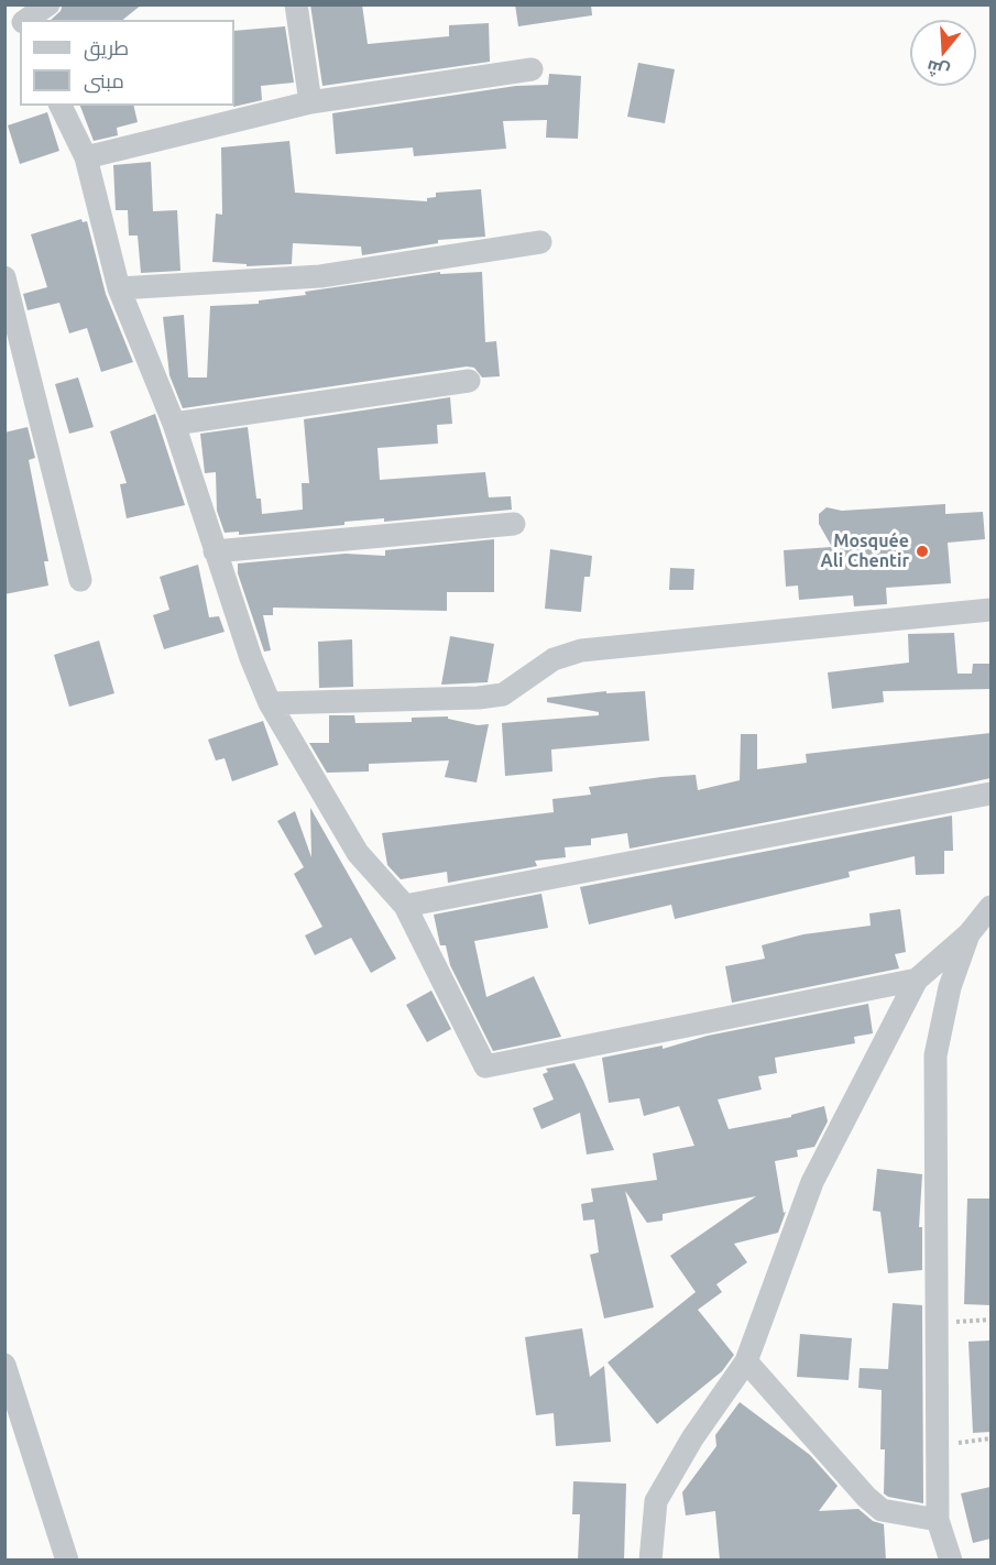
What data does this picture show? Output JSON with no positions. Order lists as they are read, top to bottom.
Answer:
{
  "places": ["Mosquée Ali Chentir"],
  "legend": ["طريق", "مبنى"],
  "north": "bottom"
}
